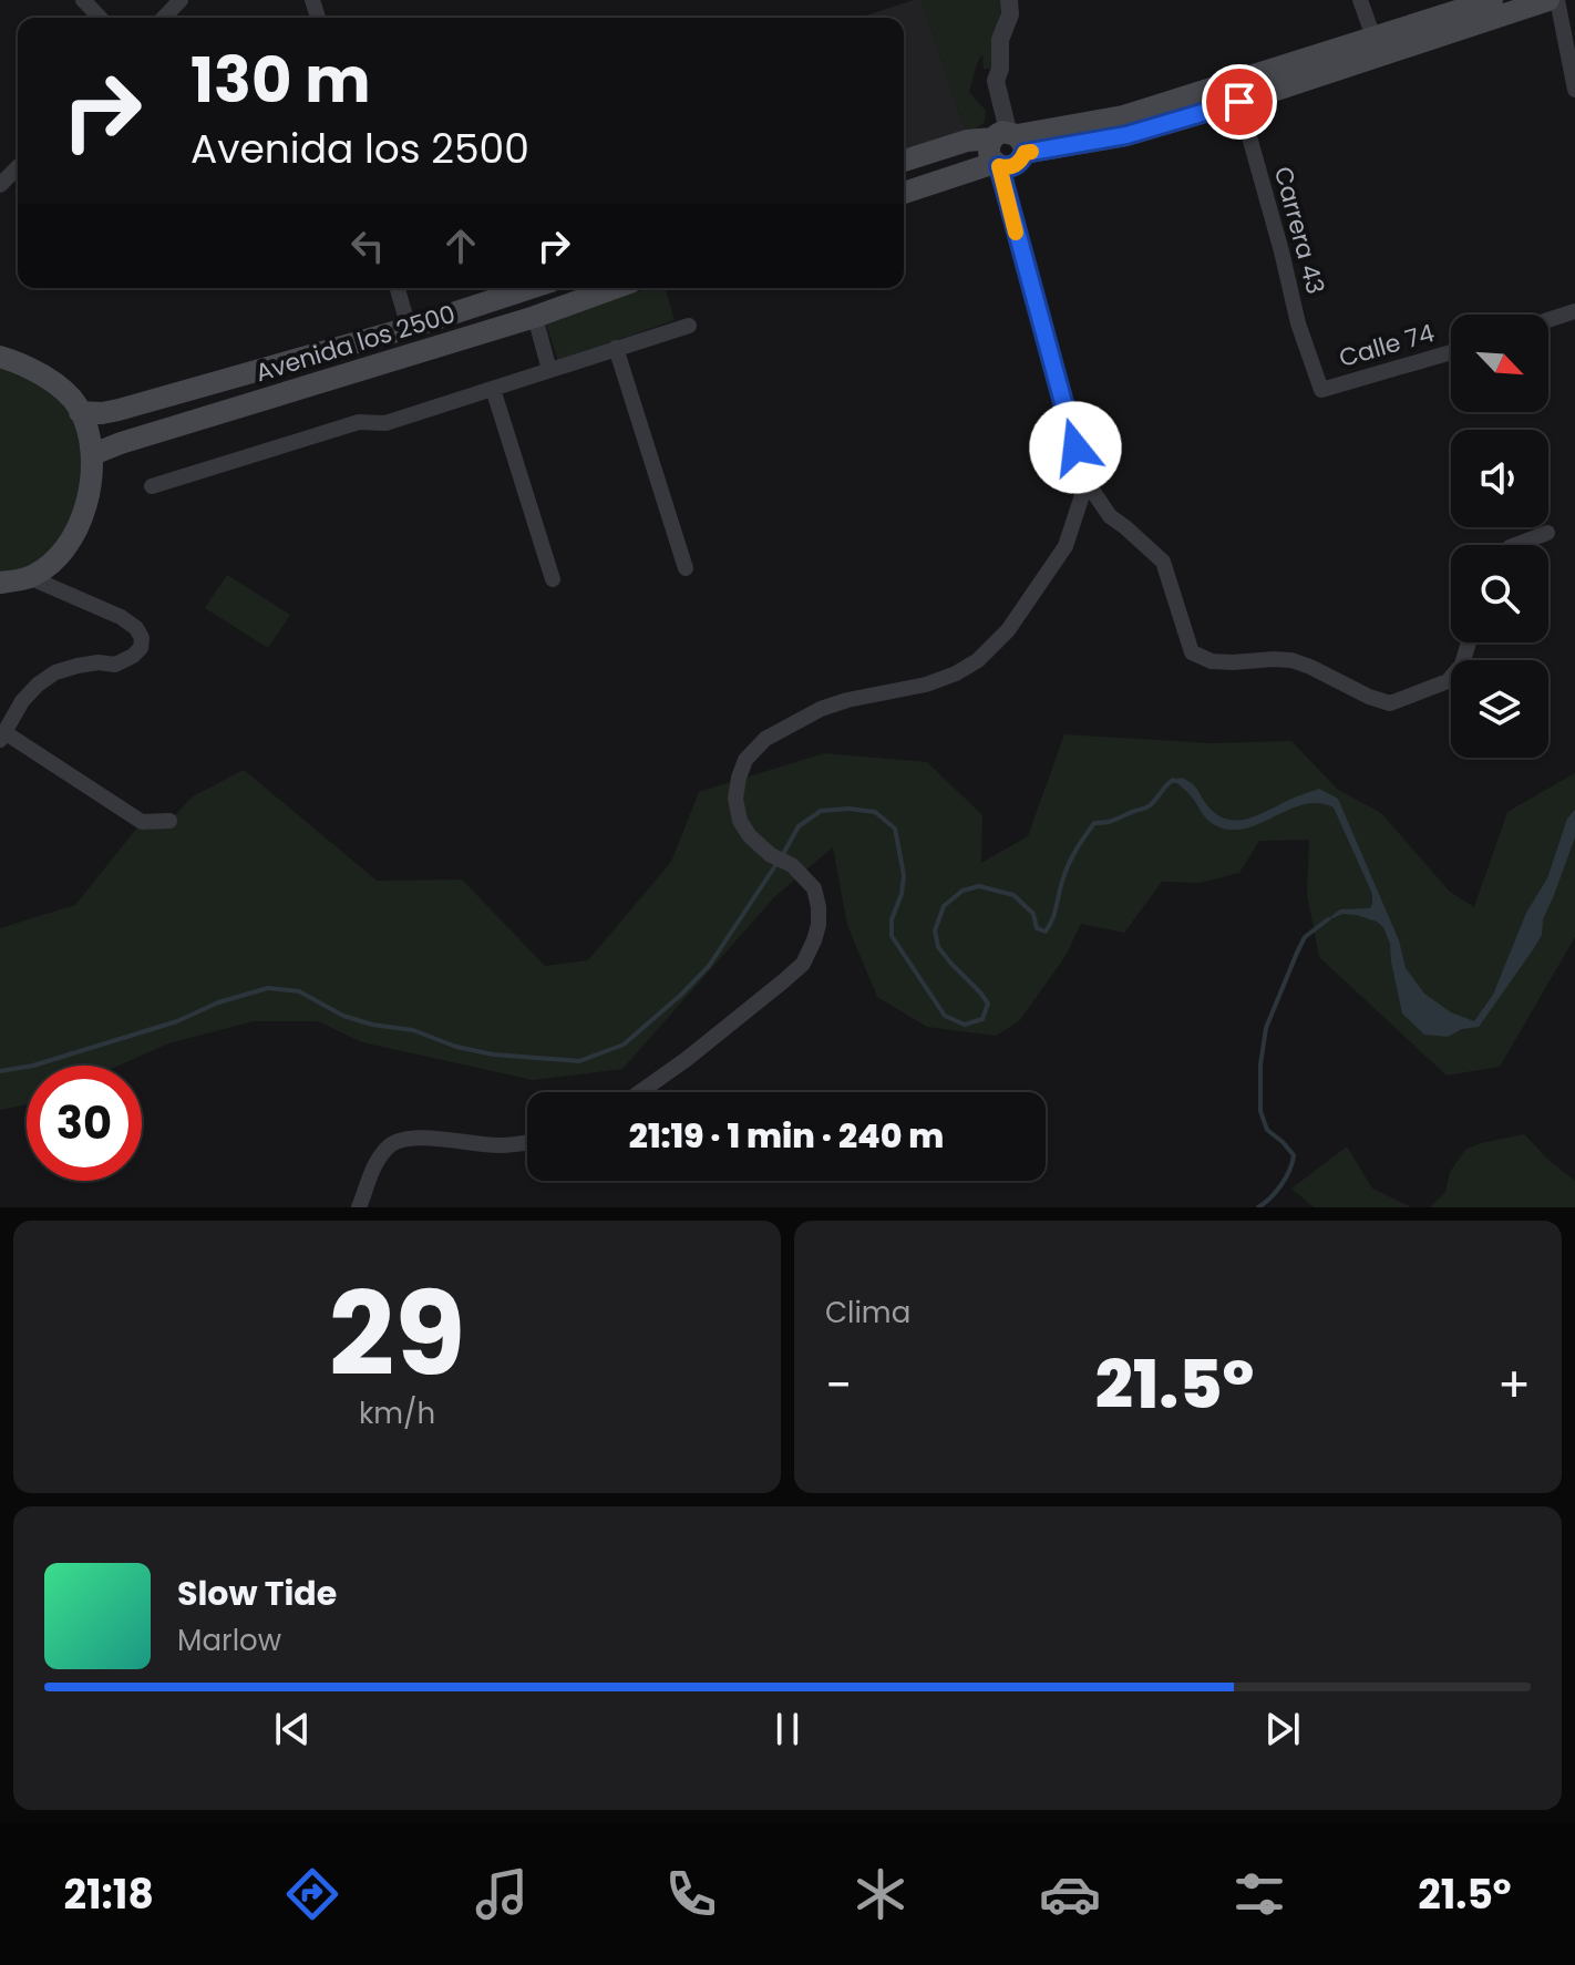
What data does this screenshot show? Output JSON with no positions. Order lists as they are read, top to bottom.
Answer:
{
  "streets": {
    "main road": ["Avenida los 2500"],
    "street": ["Carrera 43", "Calle 74"]
  },
  "crossings": [
    ["Carrera 43", "Calle 74"]
  ],
  "north": "bottom right",
  "page": {
    "turn": ["130 m", "Avenida los 2500"],
    "limit": "30",
    "trip": "21:19 · 1 min · 240 m",
    "tile": [
      ["29", "km/h"],
      "Clima"
    ],
    "heat": ["−", "21.5°", "+"],
    "song": ["Slow Tide", "Marlow"],
    "tabs": ["21:18", "21.5°"]
  }
}
